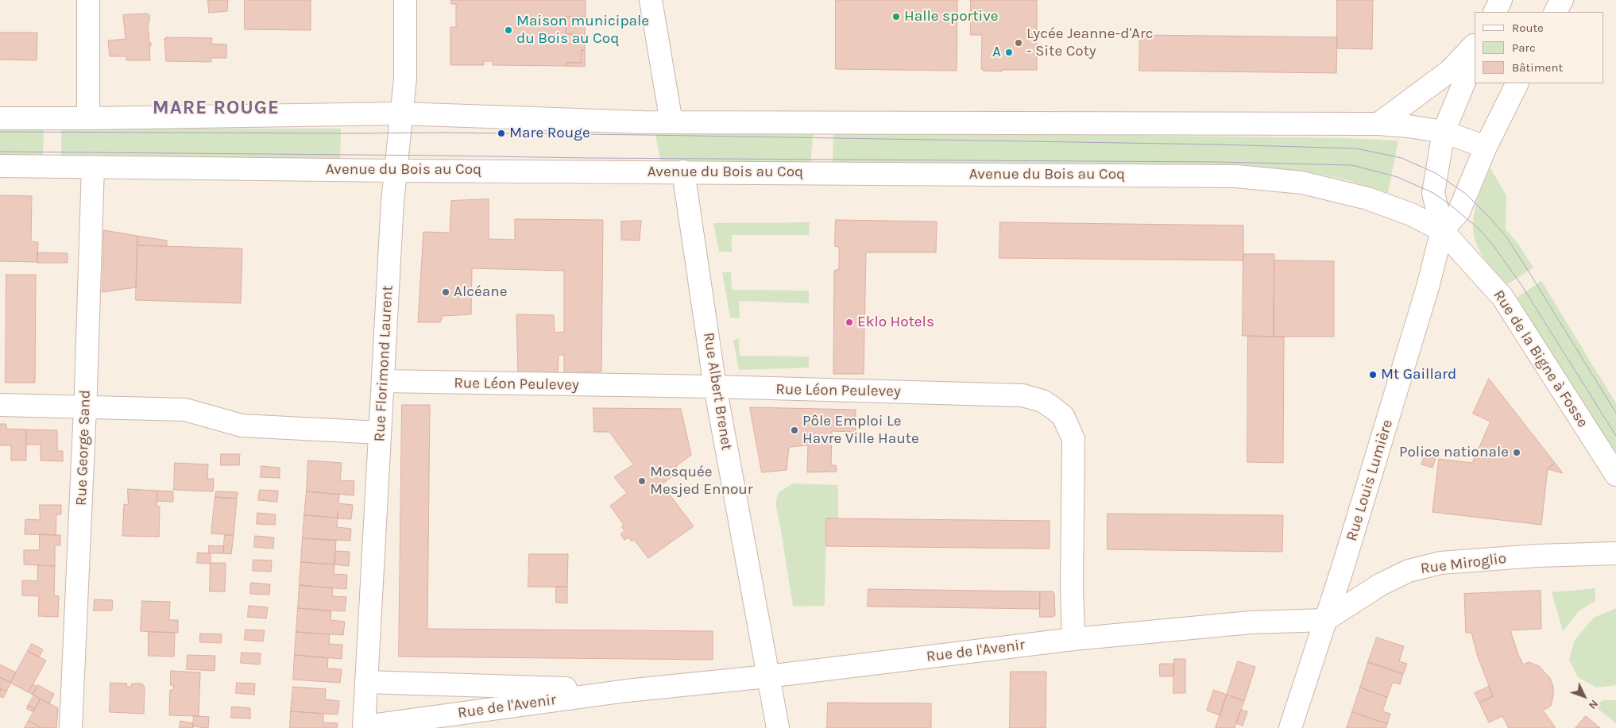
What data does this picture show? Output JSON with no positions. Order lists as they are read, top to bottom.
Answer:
{
  "streets": {
    "street": [
      "Avenue du Bois au Coq",
      "Rue de la Bigne à Fosse",
      "Rue Florimond Laurent",
      "Rue Léon Peulevey",
      "Rue Albert Brenet",
      "Rue George Sand",
      "Rue Louis Lumière",
      "Rue Miroglio",
      "Rue de l'Avenir"
    ]
  },
  "crossings": [
    ["Avenue du Bois au Coq", "Rue de la Bigne à Fosse"],
    ["Avenue du Bois au Coq", "Rue Florimond Laurent"],
    ["Avenue du Bois au Coq", "Rue Albert Brenet"],
    ["Avenue du Bois au Coq", "Rue George Sand"],
    ["Avenue du Bois au Coq", "Rue Louis Lumière"],
    ["Rue de la Bigne à Fosse", "Rue Louis Lumière"],
    ["Rue Florimond Laurent", "Rue Léon Peulevey"],
    ["Rue Florimond Laurent", "Rue de l'Avenir"],
    ["Rue Léon Peulevey", "Rue Albert Brenet"],
    ["Rue Léon Peulevey", "Rue de l'Avenir"],
    ["Rue Albert Brenet", "Rue de l'Avenir"],
    ["Rue Louis Lumière", "Rue Miroglio"],
    ["Rue Louis Lumière", "Rue de l'Avenir"],
    ["Rue Miroglio", "Rue de l'Avenir"]
  ],
  "districts": ["MARE ROUGE"],
  "places": [
    "Halle sportive",
    "Maison municipale du Bois au Coq",
    "Lycée Jeanne-d'Arc - Site Coty",
    "A",
    "Mare Rouge",
    "Alcéane",
    "Eklo Hotels",
    "Mt Gaillard",
    "Pôle Emploi Le Havre Ville Haute",
    "Police nationale",
    "Mosquée Mesjed Ennour"
  ],
  "legend": ["Route", "Parc", "Bâtiment"],
  "north": "bottom right"
}
